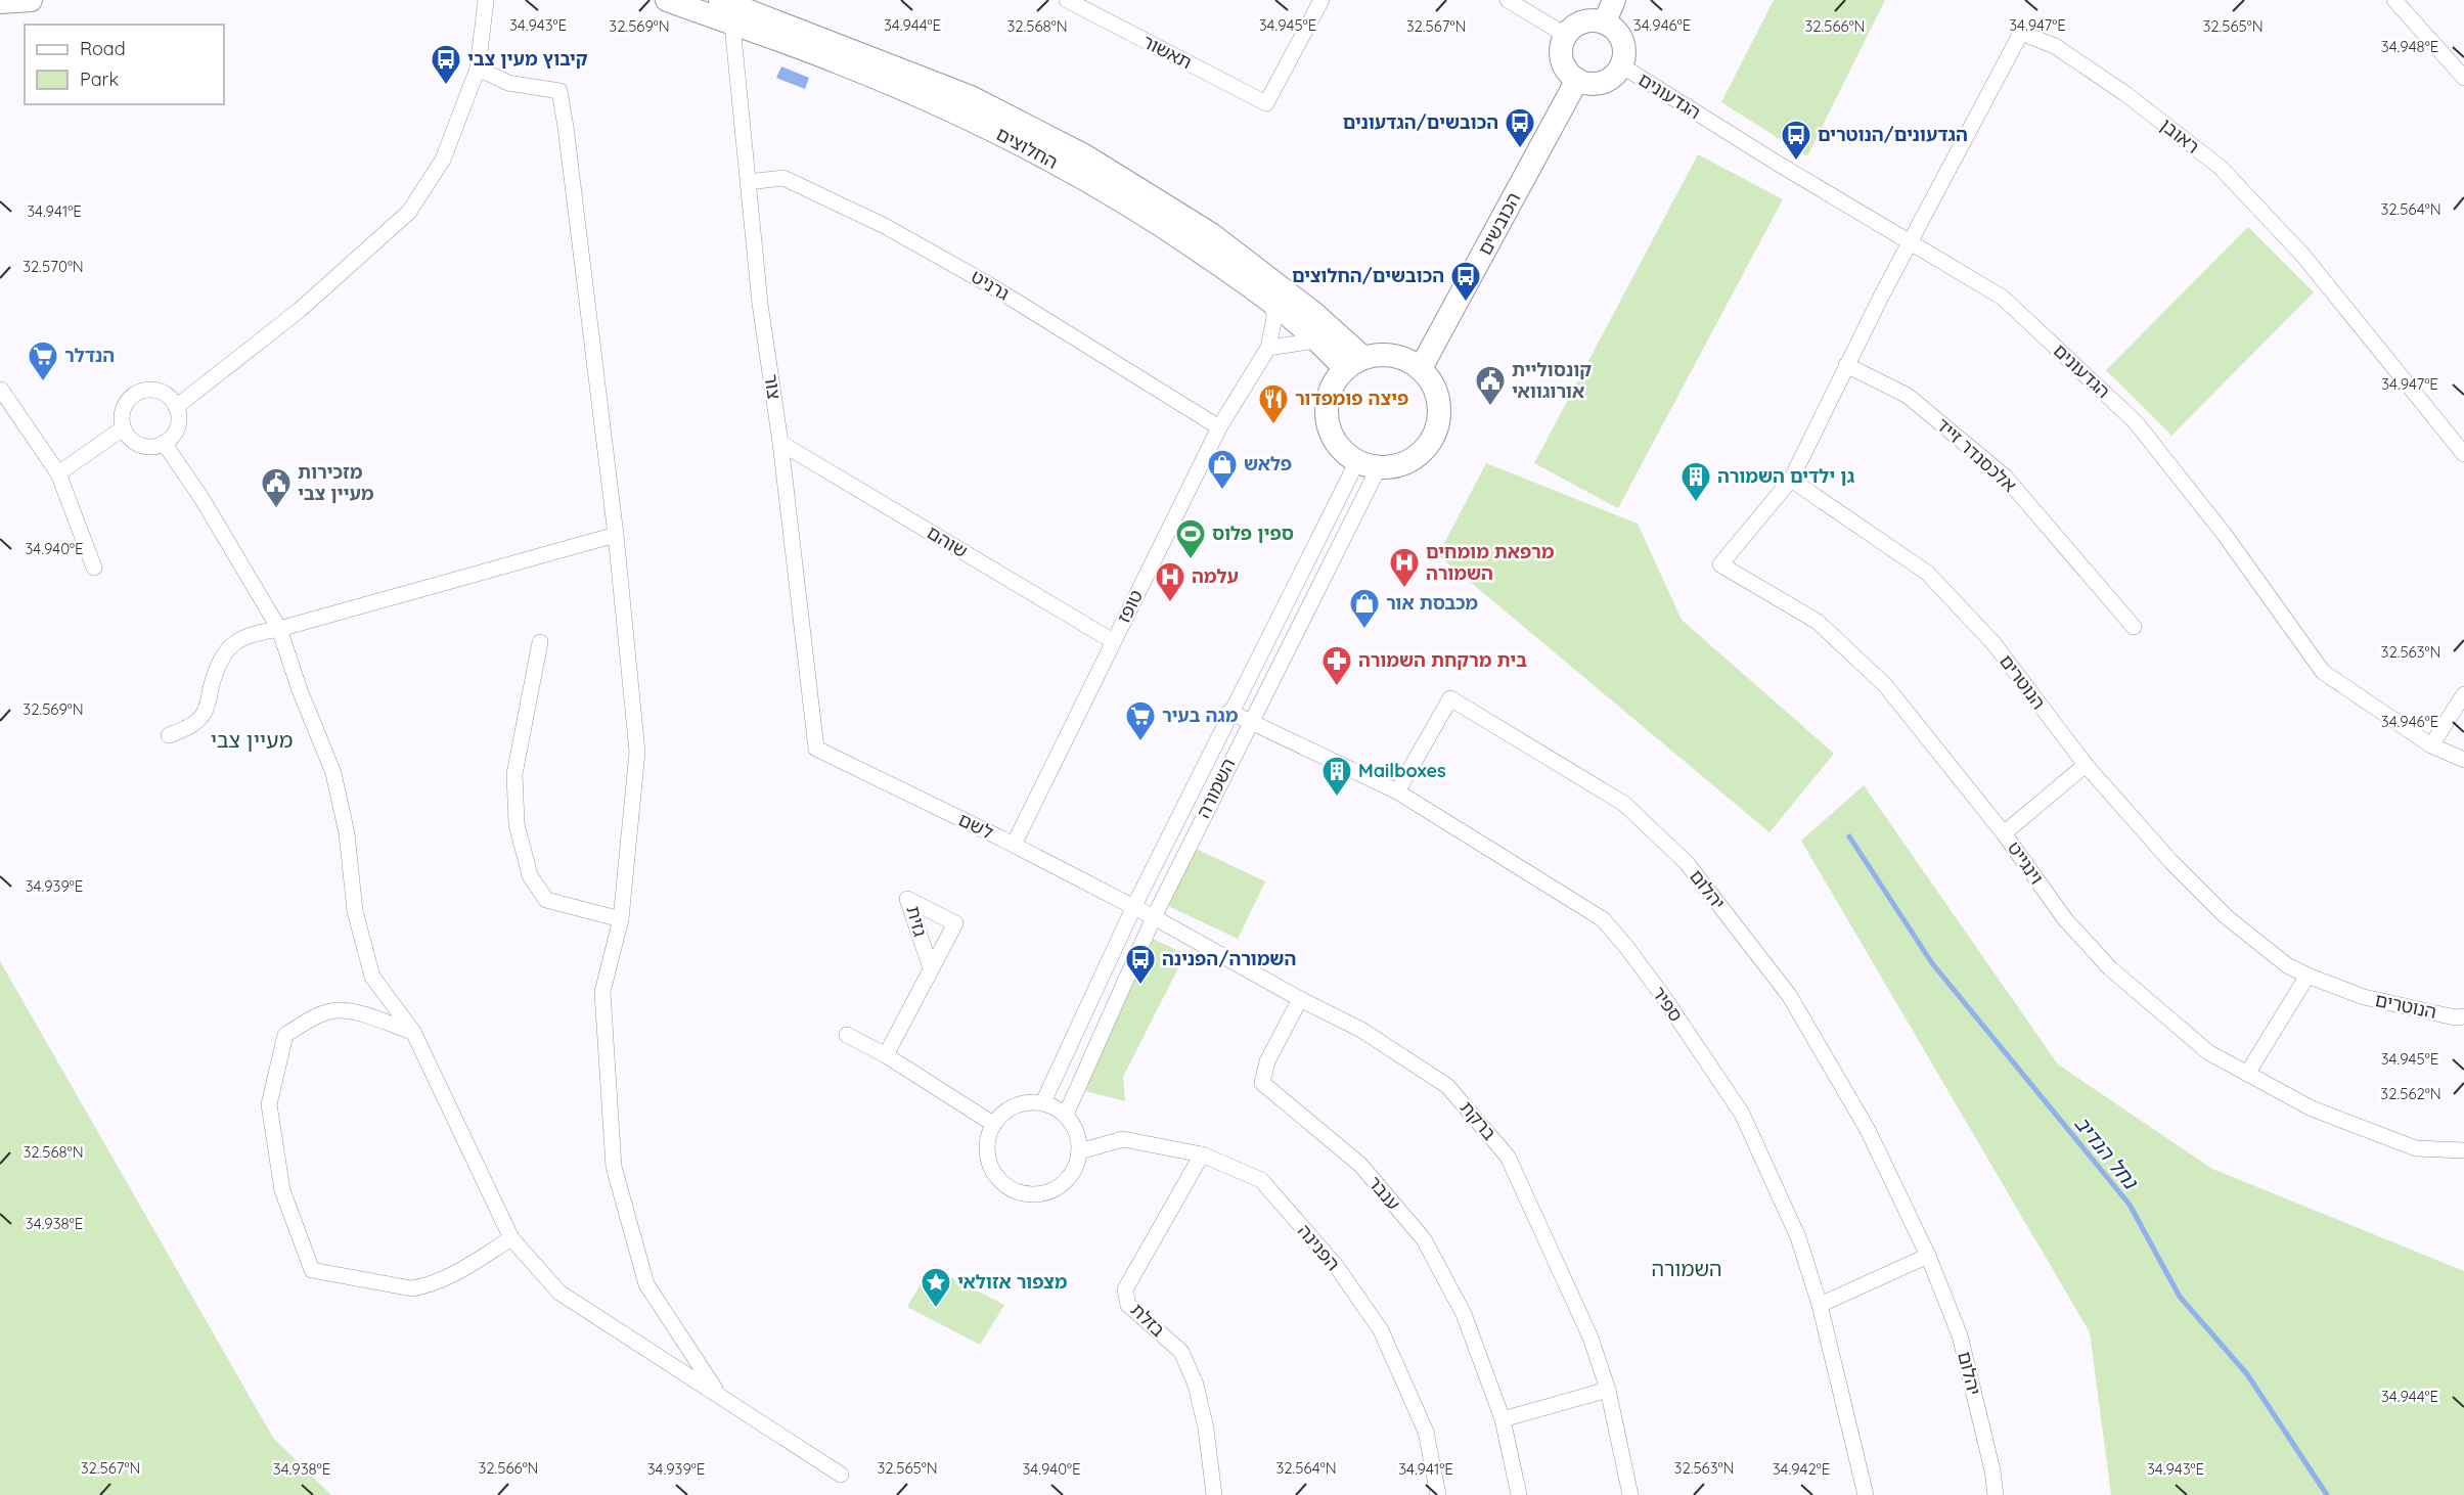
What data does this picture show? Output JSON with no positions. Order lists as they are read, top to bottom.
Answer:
{
  "streets": {
    "street": [
      "תאשור",
      "הגדעונים",
      "ראובן",
      "החלוצים",
      "הכובשים",
      "גרניט",
      "צור",
      "אלכסנדר זייד",
      "שוהם",
      "טופז",
      "הנוטרים",
      "השמורה",
      "לשם",
      "וינגייט",
      "יהלום",
      "ספיר",
      "ברקת",
      "ענבר",
      "הפנינה",
      "בזלת"
    ]
  },
  "crossings": [
    ["הגדעונים", "ראובן"],
    ["הגדעונים", "הכובשים"],
    ["החלוצים", "הכובשים"],
    ["החלוצים", "צור"],
    ["החלוצים", "טופז"],
    ["החלוצים", "השמורה"],
    ["הכובשים", "השמורה"],
    ["גרניט", "צור"],
    ["גרניט", "טופז"],
    ["צור", "שוהם"],
    ["צור", "לשם"],
    ["שוהם", "טופז"],
    ["טופז", "לשם"],
    ["הנוטרים", "וינגייט"],
    ["השמורה", "לשם"],
    ["השמורה", "ספיר"],
    ["השמורה", "ברקת"],
    ["השמורה", "הפנינה"],
    ["לשם", "ברקת"],
    ["יהלום", "ספיר"],
    ["ברקת", "ענבר"],
    ["הפנינה", "בזלת"]
  ],
  "districts": ["מעיין צבי", "השמורה"],
  "water": ["נחל הנדיב"],
  "places": {
    "bus stop": [
      "קיבוץ מעין צבי",
      "הכובשים/הגדעונים",
      "הגדעונים/הנוטרים",
      "הכובשים/החלוצים",
      "השמורה/הפנינה"
    ],
    "supermarket": ["הנדלר", "מגה בעיר"],
    "public building": ["קונסוליית אורוגוואי", "מזכירות מעיין צבי"],
    "restaurant": ["פיצה פומפדור"],
    "shop": ["פלאש", "מכבסת אור"],
    "building": ["גן ילדים השמורה", "Mailboxes"],
    "sports": ["ספין פלוס"],
    "hospital": ["מרפאת מומחים השמורה", "עלמה"],
    "pharmacy": ["בית מרקחת השמורה"],
    "place": ["מצפור אזולאי"]
  },
  "legend": ["Road", "Park"],
  "coordinates": [
    "34.943°E",
    "34.944°E",
    "34.945°E",
    "34.946°E",
    "34.947°E",
    "32.569°N",
    "32.568°N",
    "32.567°N",
    "32.566°N",
    "32.565°N",
    "34.948°E",
    "32.564°N",
    "34.941°E",
    "32.570°N",
    "34.940°E",
    "32.563°N",
    "34.939°E",
    "32.562°N",
    "34.938°E",
    "34.942°E"
  ]
}
